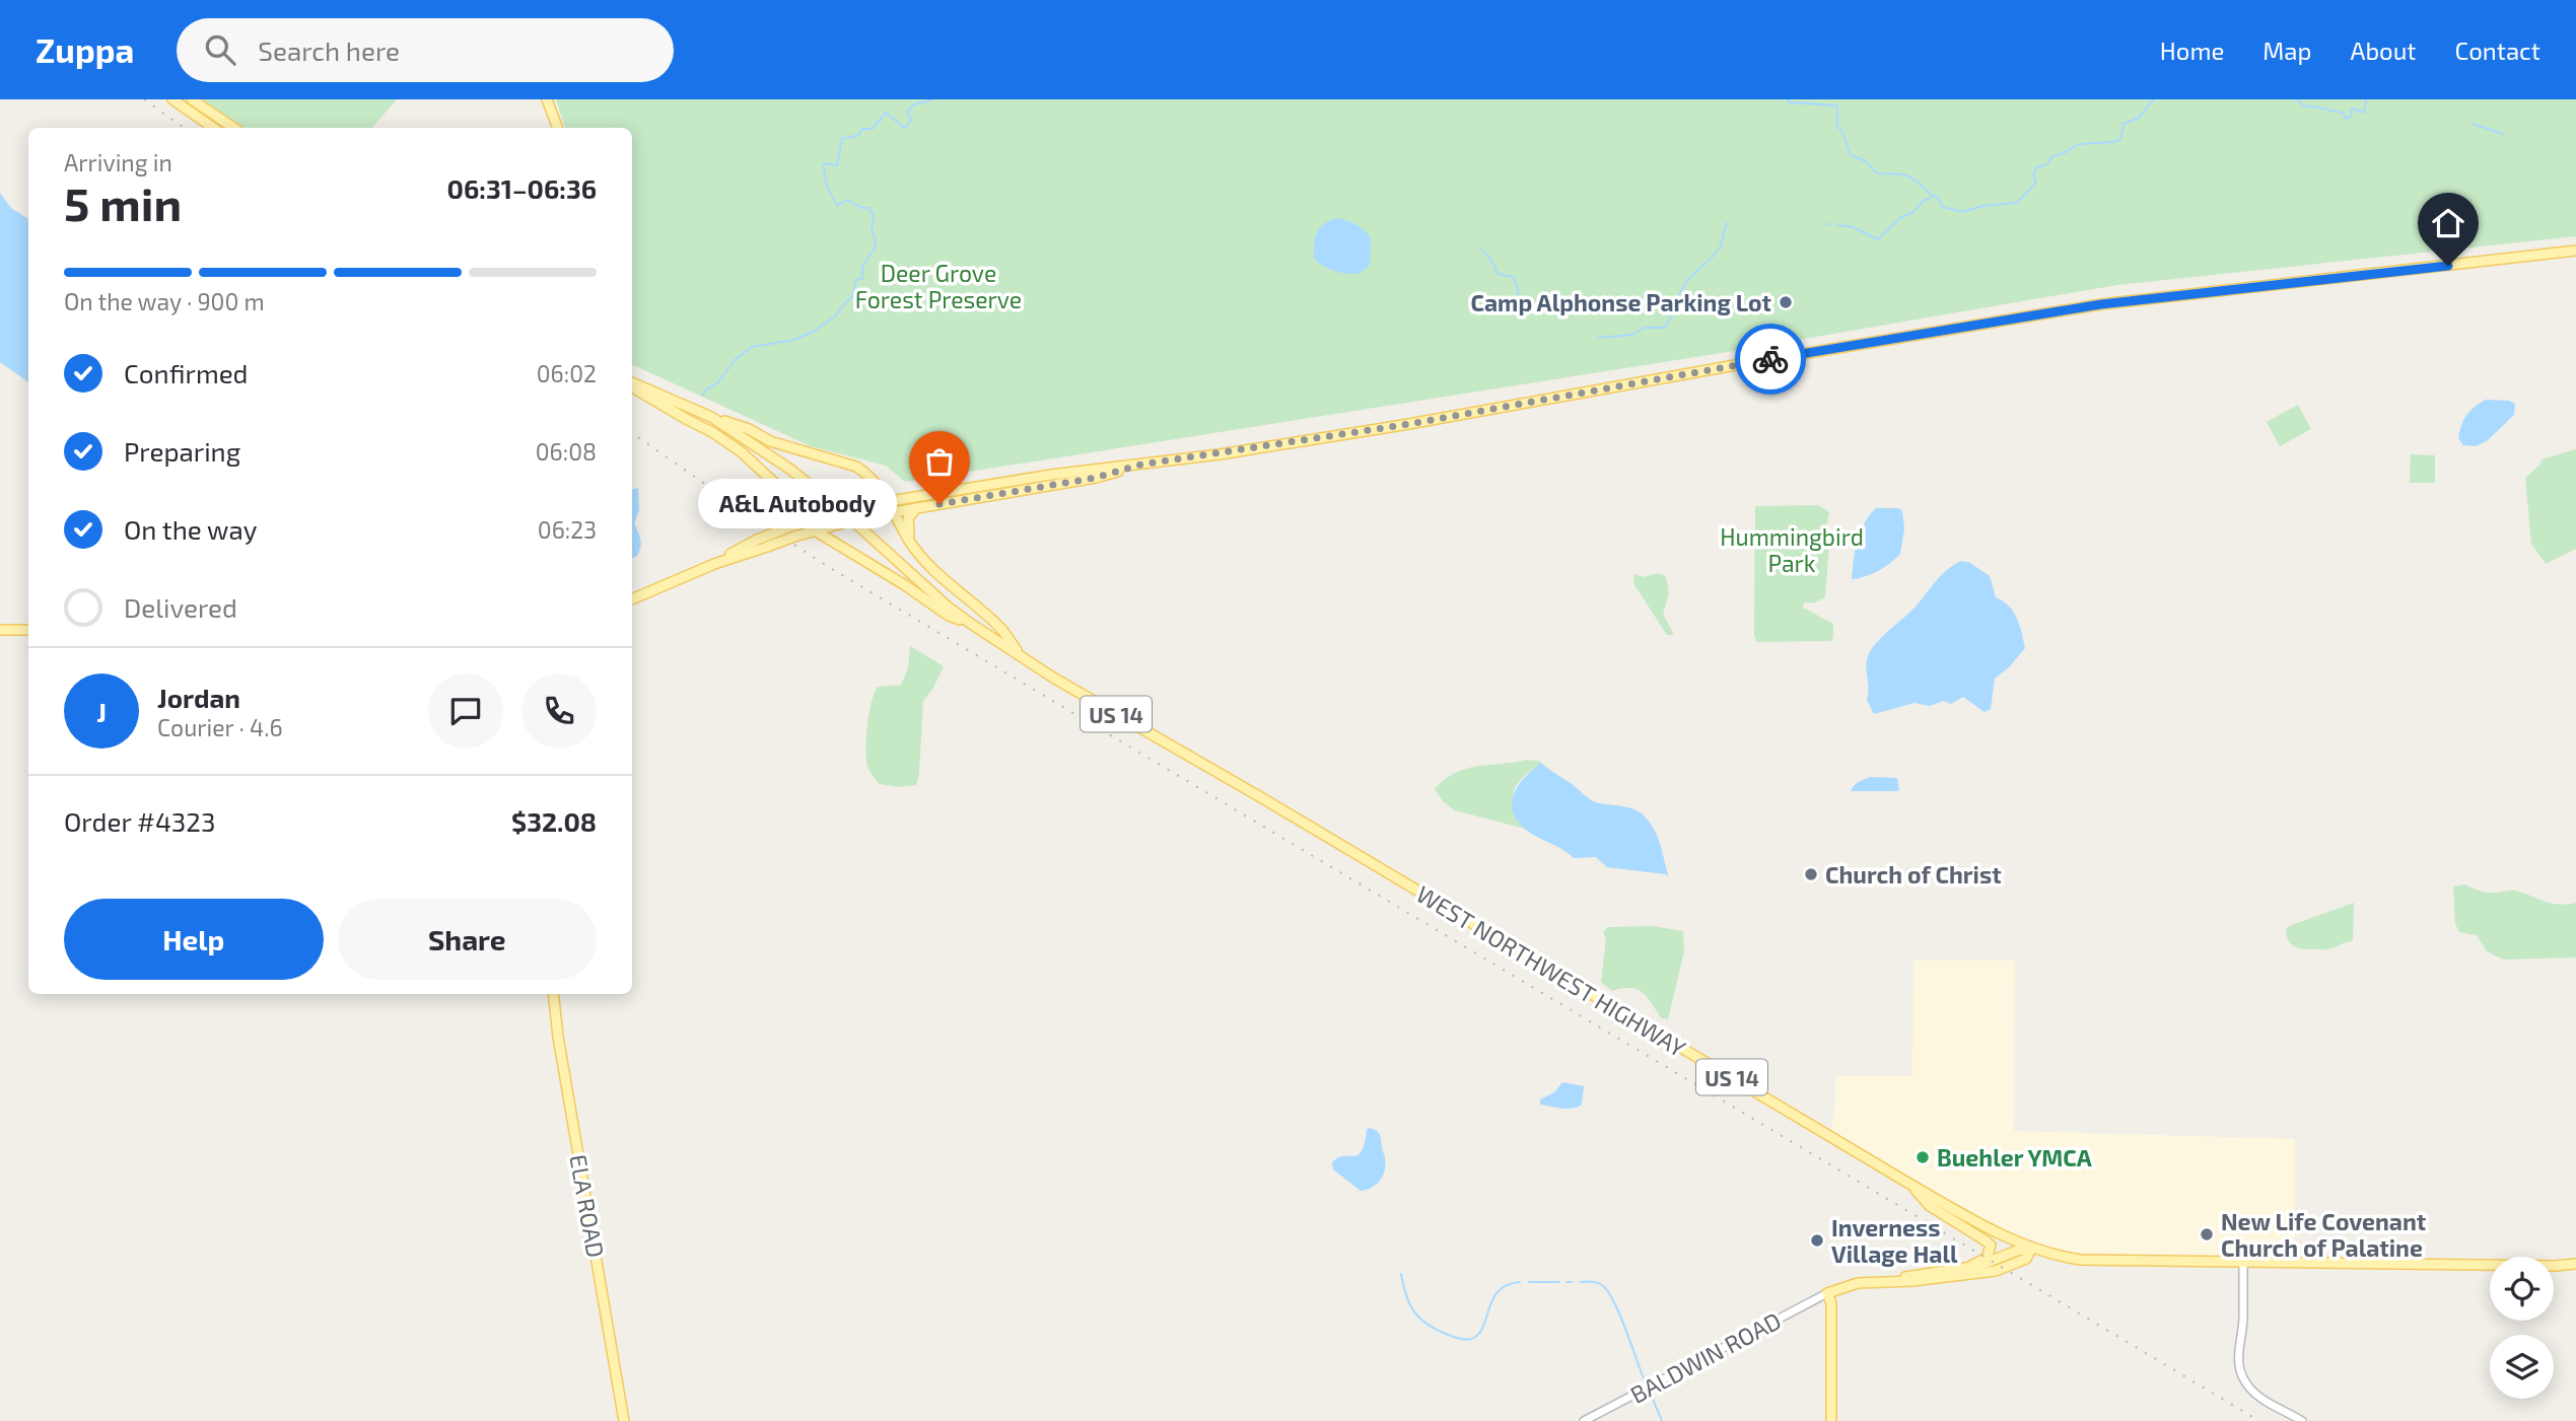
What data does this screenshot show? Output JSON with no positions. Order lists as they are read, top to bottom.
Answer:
{
  "streets": {
    "main road": ["US 14", "WEST NORTHWEST HIGHWAY", "ELA ROAD"],
    "street": ["BALDWIN ROAD"]
  },
  "crossings": [
    ["US 14", "WEST NORTHWEST HIGHWAY"]
  ],
  "parks": ["Deer Grove Forest Preserve", "Hummingbird Park"],
  "places": [
    "Camp Alphonse Parking Lot",
    "A&L Autobody",
    "Church of Christ",
    "Buehler YMCA",
    "New Life Covenant Church of Palatine",
    "Inverness Village Hall"
  ],
  "page": {
    "header": "Zuppa",
    "search": "Search here",
    "nav": [
      "Home",
      "Map",
      "About",
      "Contact"
    ],
    "heading": ["5 min", "Arriving in", "06:31–06:36"],
    "panel": [
      "Jordan",
      "Courier · 4.6",
      "Order #4323",
      "$32.08"
    ],
    "bar": "On the way · 900 m",
    "list": [
      ["Confirmed", "06:02"],
      ["Preparing", "06:08"],
      ["On the way", "06:23"],
      "Delivered"
    ],
    "bubble": "A&L Autobody",
    "round": "J",
    "buttons": ["Help", "Share"]
  }
}
